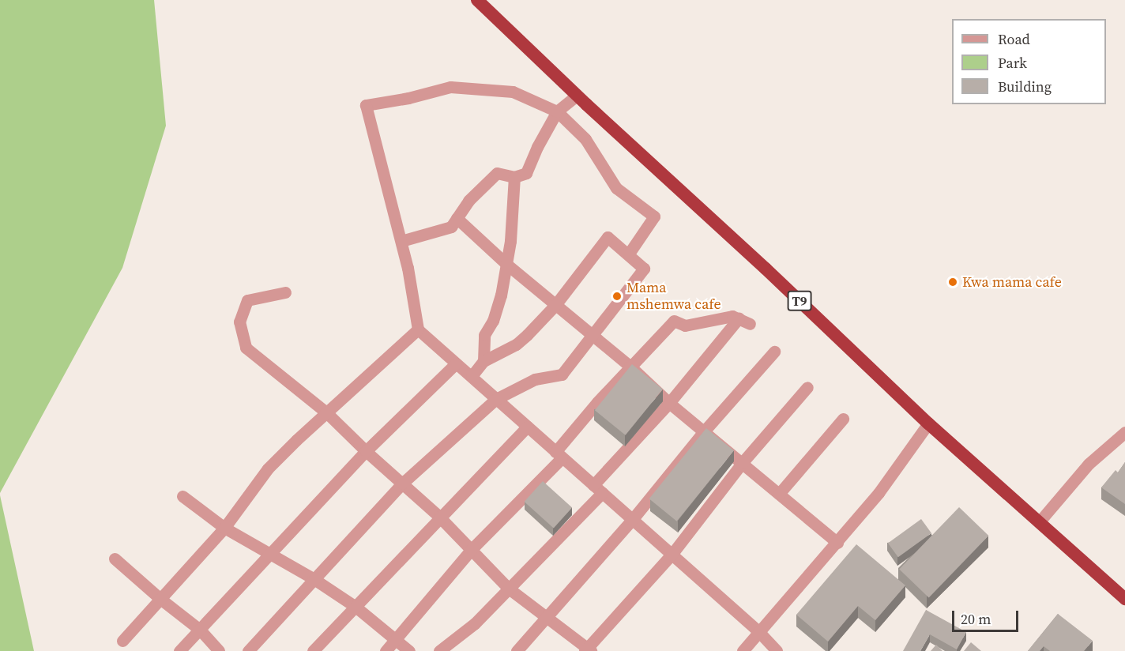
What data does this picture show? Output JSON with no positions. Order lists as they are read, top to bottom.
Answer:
{
  "streets": {
    "highway": ["T9"]
  },
  "places": ["Kwa mama cafe", "Mama mshemwa cafe"],
  "legend": ["Road", "Park", "Building"],
  "scale_bar": "20 m"
}
